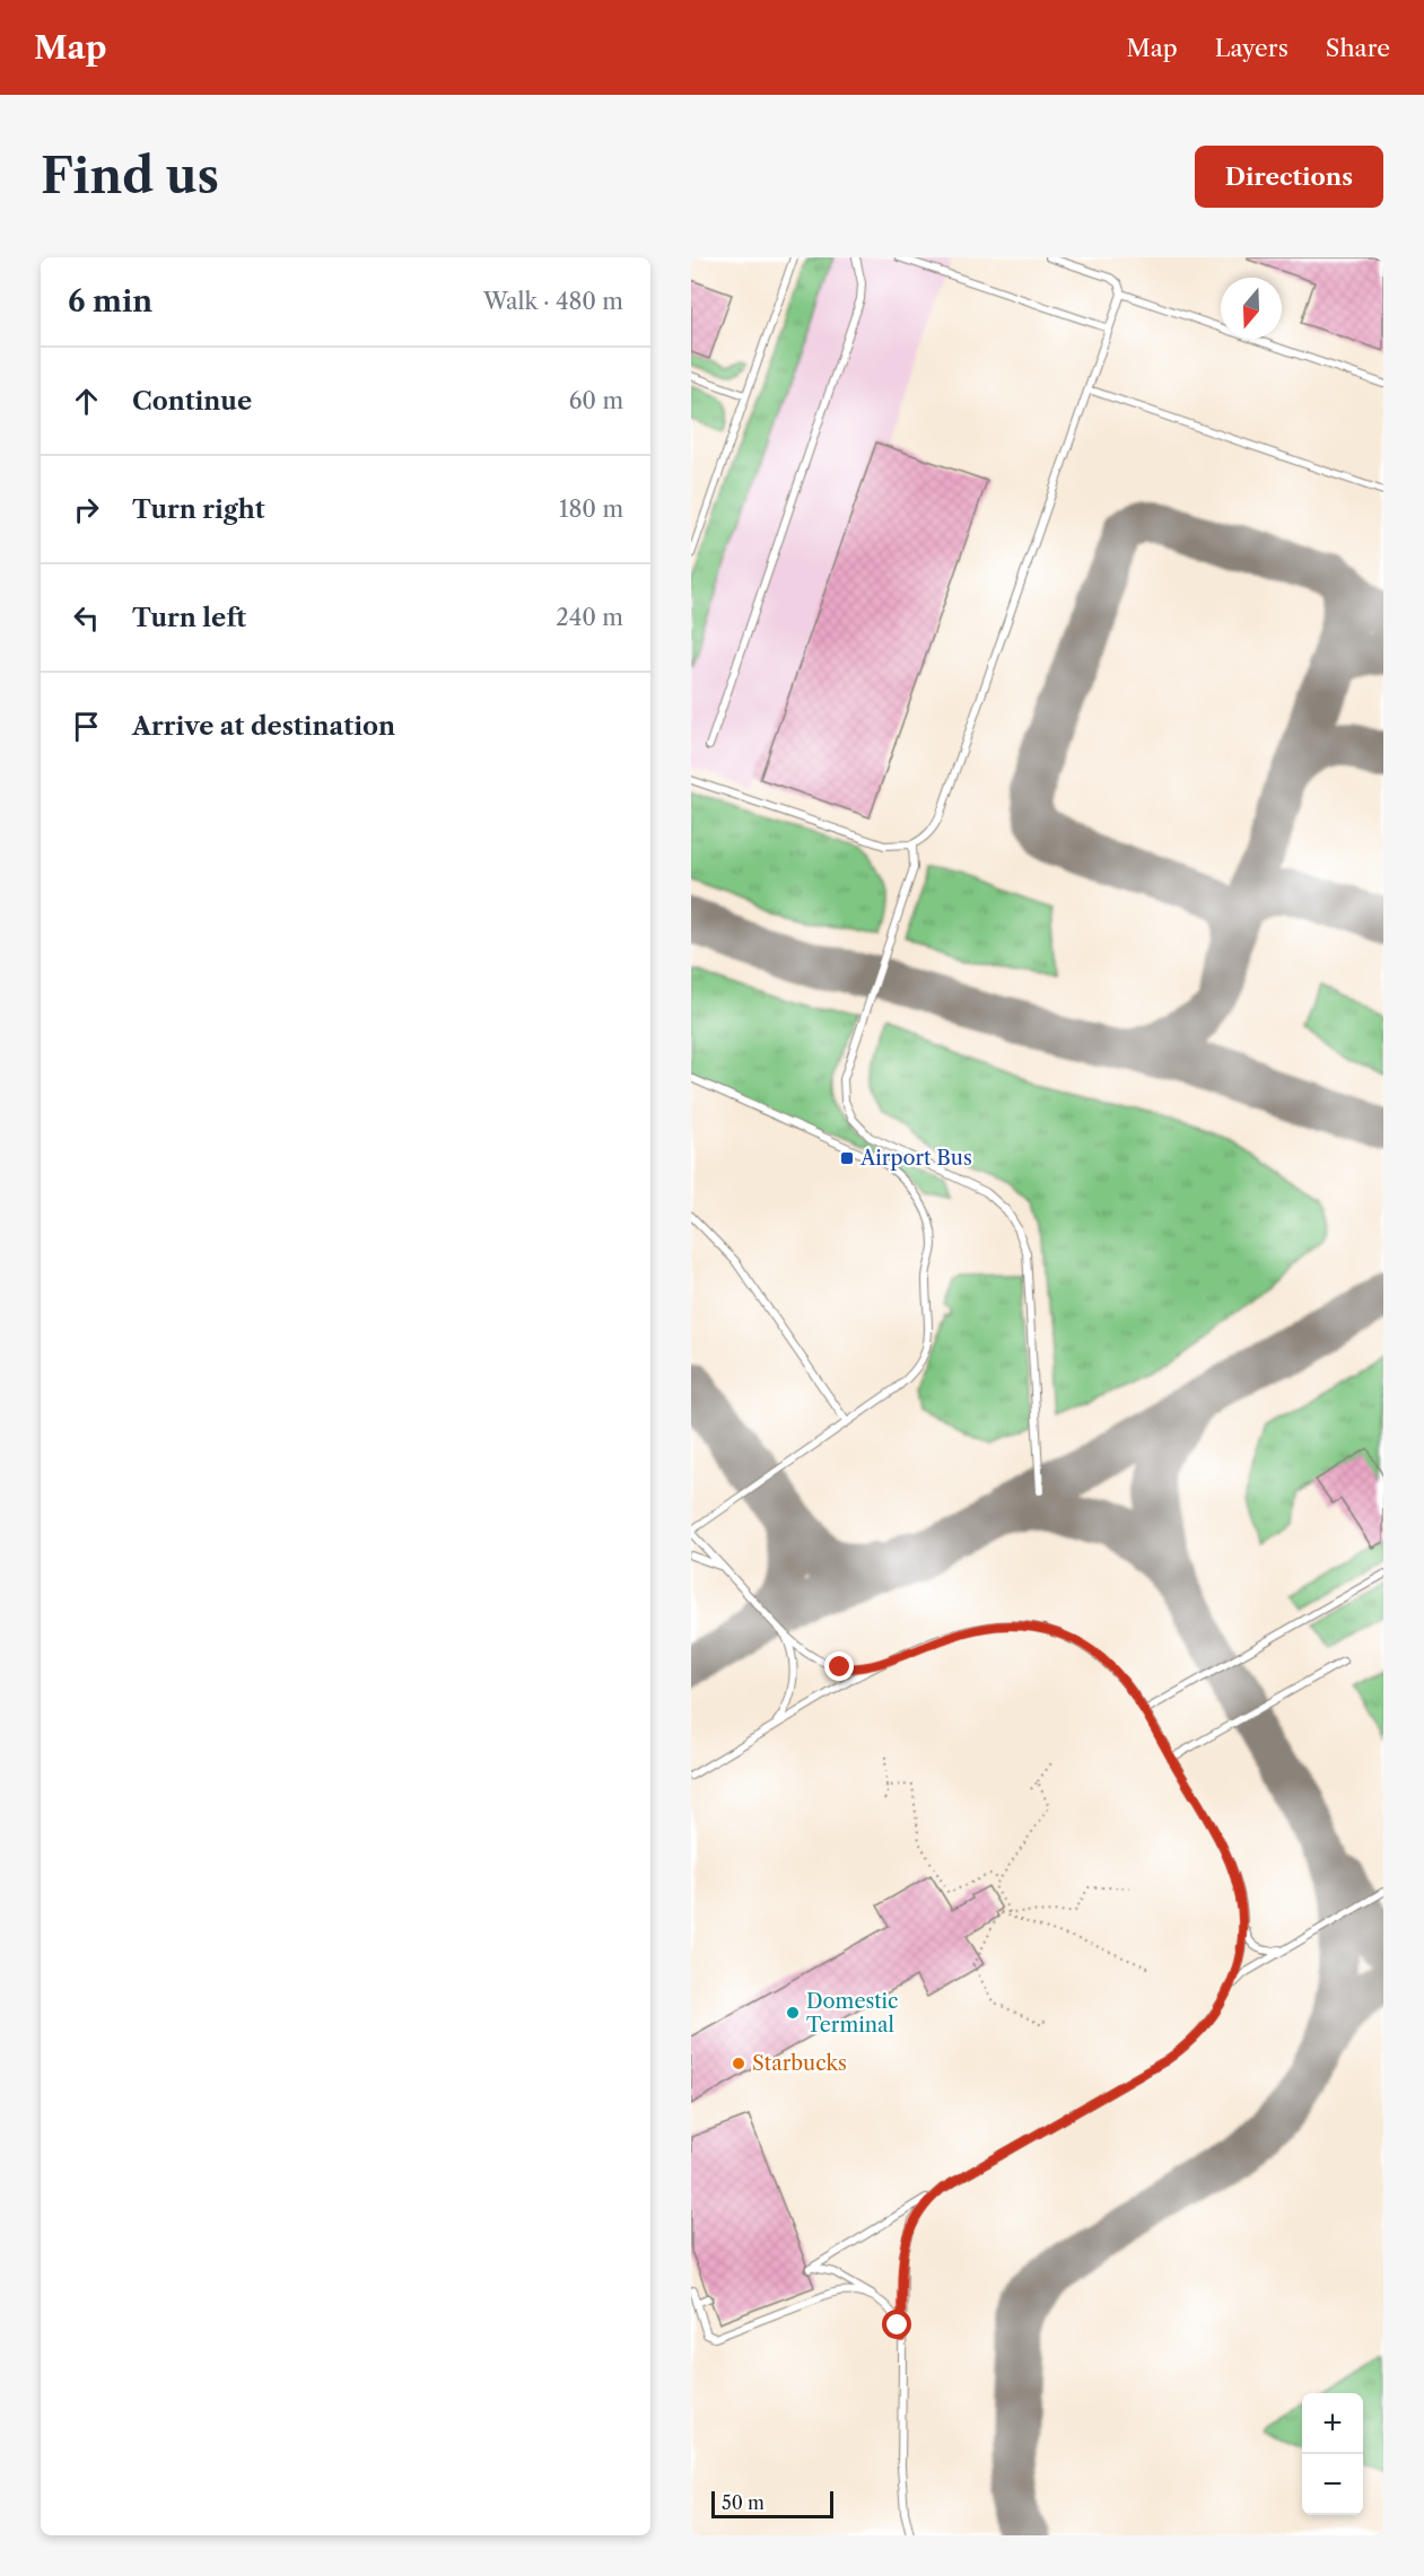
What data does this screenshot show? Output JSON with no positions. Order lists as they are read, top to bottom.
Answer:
{
  "places": {
    "transit": ["Airport Bus"],
    "other": ["Domestic Terminal", "Starbucks"]
  },
  "scale_bar": "50 m",
  "north": "bottom",
  "page": {
    "header": "Map",
    "nav": ["Map", "Layers", "Share"],
    "buttons": "Directions",
    "title": "Find us",
    "heading": ["6 min", "Walk · 480 m"],
    "list": [
      ["Continue", "60 m"],
      ["Turn right", "180 m"],
      ["Turn left", "240 m"],
      "Arrive at destination"
    ],
    "map_buttons": ["+", "−"],
    "scale": "50 m"
  }
}
